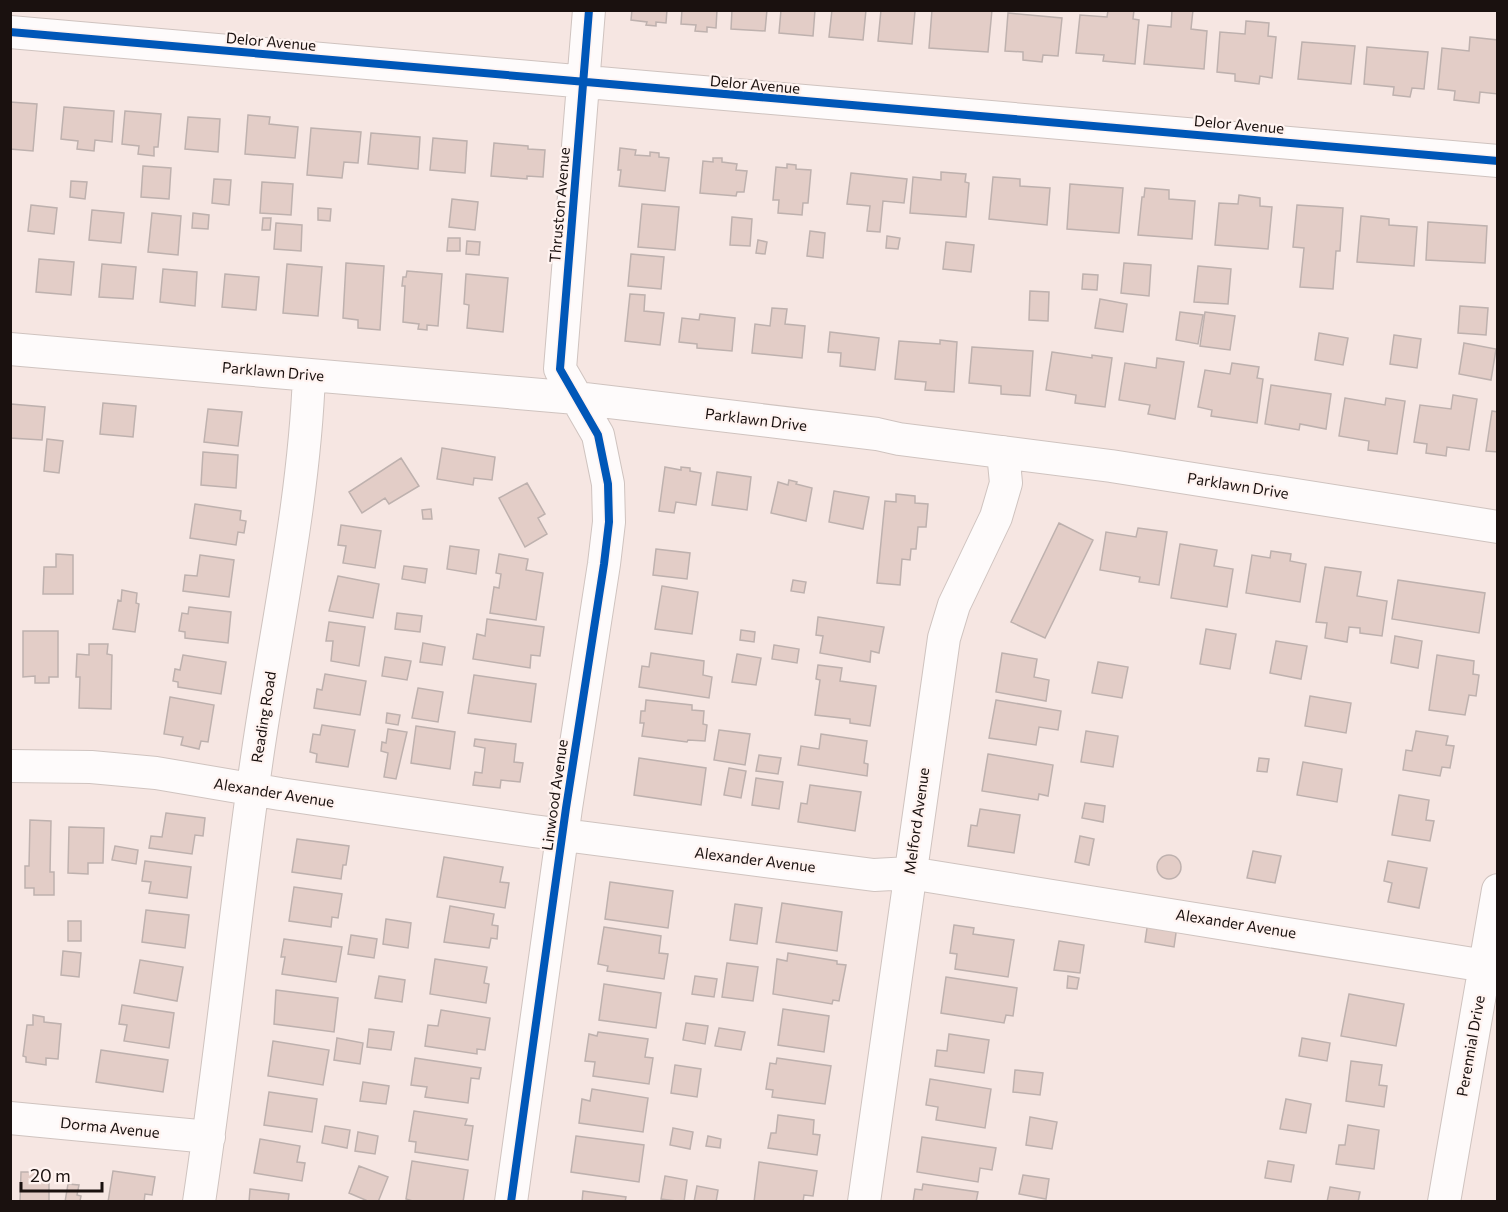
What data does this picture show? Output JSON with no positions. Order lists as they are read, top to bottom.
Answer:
{
  "streets": {
    "street": [
      "Delor Avenue",
      "Thruston Avenue",
      "Parklawn Drive",
      "Reading Road",
      "Alexander Avenue",
      "Linwood Avenue",
      "Melford Avenue",
      "Perennial Drive",
      "Dorma Avenue"
    ]
  },
  "crossings": [
    ["Delor Avenue", "Thruston Avenue"],
    ["Thruston Avenue", "Parklawn Drive"],
    ["Thruston Avenue", "Linwood Avenue"],
    ["Parklawn Drive", "Reading Road"],
    ["Parklawn Drive", "Linwood Avenue"],
    ["Parklawn Drive", "Melford Avenue"],
    ["Reading Road", "Alexander Avenue"],
    ["Reading Road", "Dorma Avenue"],
    ["Alexander Avenue", "Linwood Avenue"],
    ["Alexander Avenue", "Melford Avenue"],
    ["Alexander Avenue", "Perennial Drive"]
  ],
  "scale_bar": "20 m"
}
